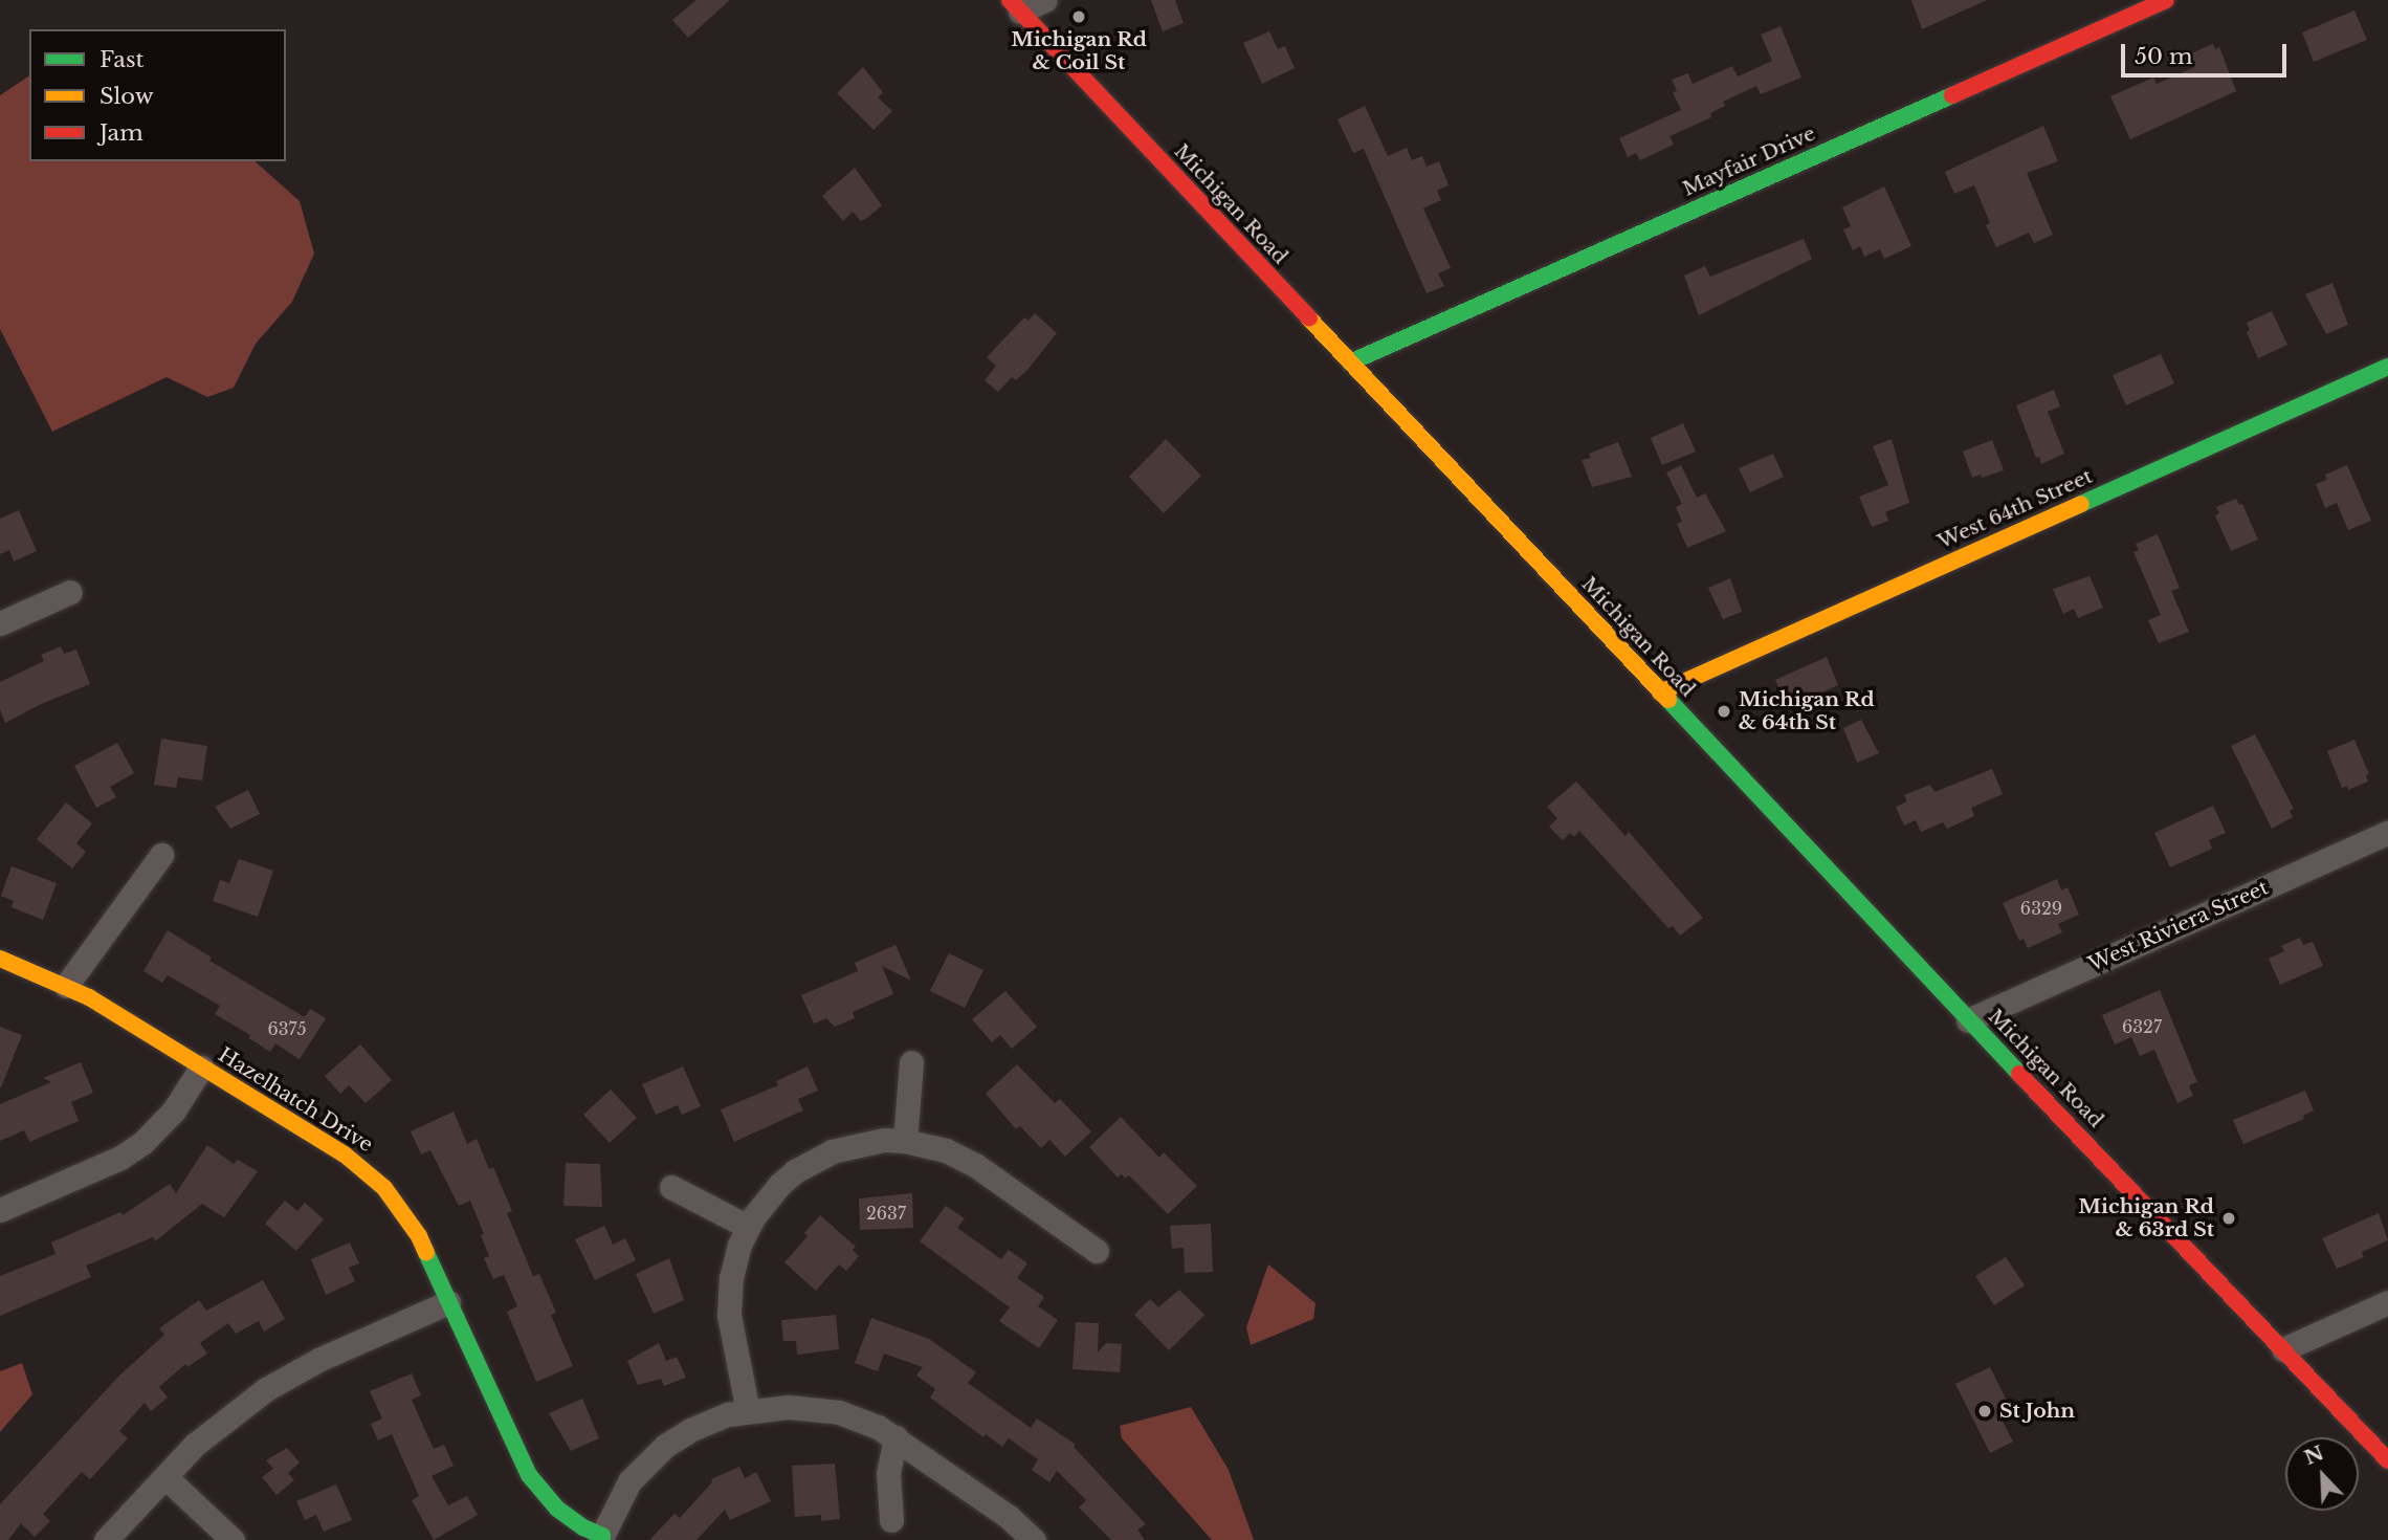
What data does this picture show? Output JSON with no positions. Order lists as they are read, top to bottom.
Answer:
{
  "streets": {
    "street": [
      "Mayfair Drive",
      "Michigan Road",
      "West 64th Street",
      "West Riviera Street",
      "Hazelhatch Drive"
    ]
  },
  "crossings": [
    ["Mayfair Drive", "Michigan Road"],
    ["Michigan Road", "West 64th Street"],
    ["Michigan Road", "West Riviera Street"]
  ],
  "places": [
    "Michigan Rd & Coil St",
    "Michigan Rd & 64th St",
    "Michigan Rd & 63rd St",
    "St John"
  ],
  "house_numbers": [
    "6329",
    "6327",
    "6375",
    "2637"
  ],
  "legend": ["Fast", "Slow", "Jam"],
  "scale_bar": "50 m",
  "north": "top left"
}
